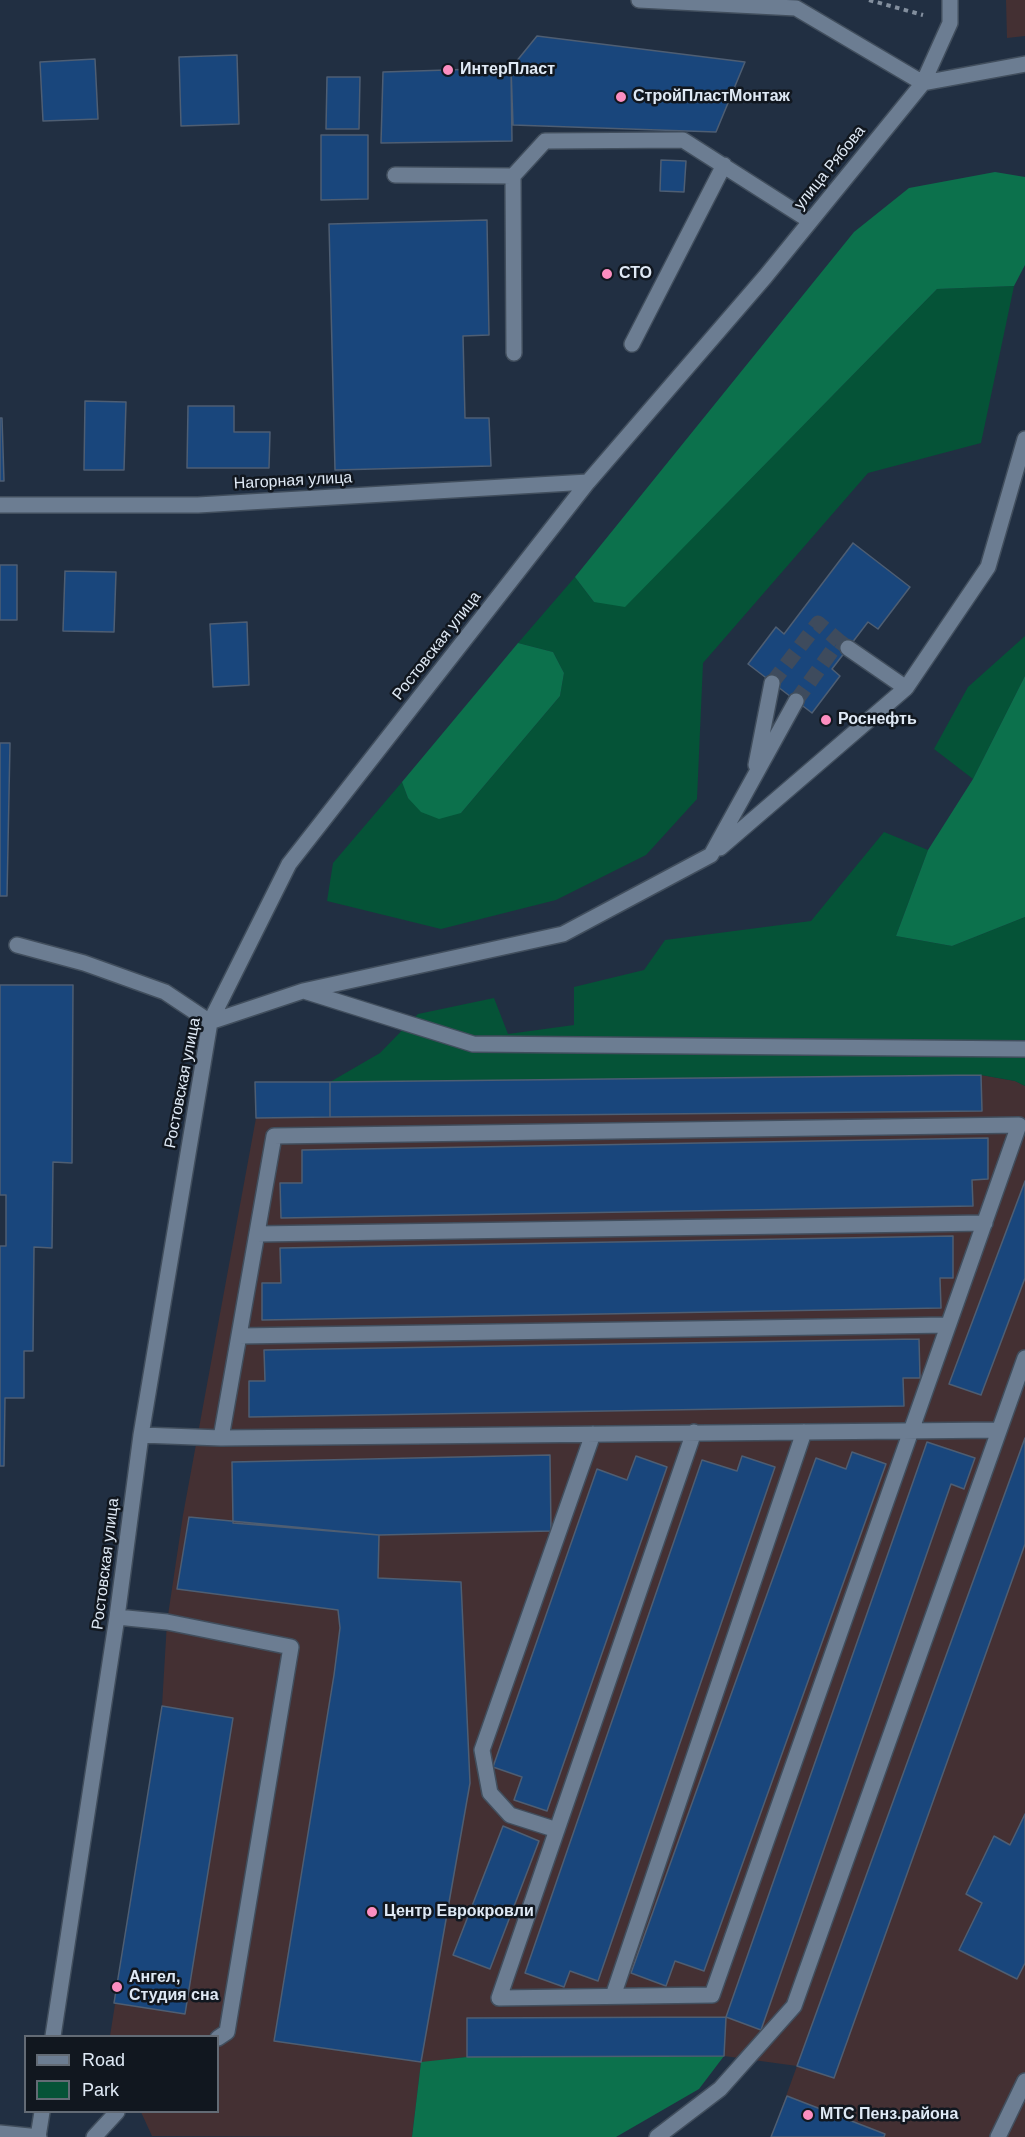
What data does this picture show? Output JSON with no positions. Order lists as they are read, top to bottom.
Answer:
{
  "streets": {
    "street": ["улица Рябова", "Нагорная улица", "Ростовская улица"]
  },
  "crossings": [
    ["улица Рябова", "Ростовская улица"],
    ["Нагорная улица", "Ростовская улица"]
  ],
  "places": [
    "ИнтерПласт",
    "СтройПластМонтаж",
    "СТО",
    "Роснефть",
    "Центр Еврокровли",
    "Ангел, Студия сна",
    "МТС Пенз.района"
  ],
  "legend": ["Road", "Park"]
}
